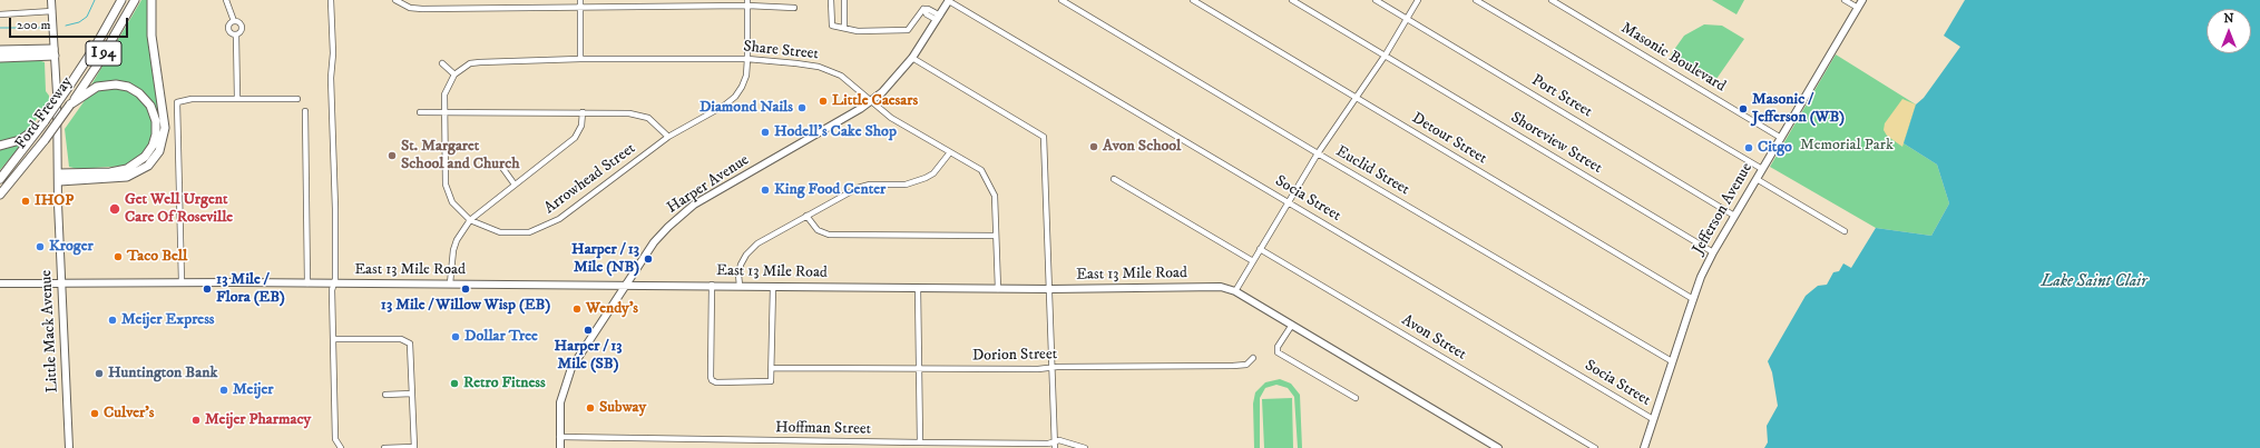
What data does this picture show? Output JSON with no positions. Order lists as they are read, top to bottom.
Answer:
{
  "streets": {
    "highway": ["I 94", "Ford Freeway"],
    "main road": [
      "Harper Avenue",
      "Jefferson Avenue",
      "East 13 Mile Road",
      "Little Mack Avenue"
    ],
    "street": [
      "Share Street",
      "Masonic Boulevard",
      "Port Street",
      "Detour Street",
      "Shoreview Street",
      "Euclid Street",
      "Arrowhead Street",
      "Socia Street",
      "Avon Street",
      "Dorion Street",
      "Hoffman Street"
    ]
  },
  "crossings": [
    ["Share Street", "Arrowhead Street"],
    ["Share Street", "Harper Avenue"],
    ["Share Street", "East 13 Mile Road"],
    ["Masonic Boulevard", "Jefferson Avenue"],
    ["Port Street", "Jefferson Avenue"],
    ["Detour Street", "Jefferson Avenue"],
    ["Shoreview Street", "Jefferson Avenue"],
    ["Euclid Street", "Jefferson Avenue"],
    ["Harper Avenue", "Socia Street"],
    ["Harper Avenue", "East 13 Mile Road"],
    ["Harper Avenue", "Hoffman Street"],
    ["Socia Street", "Jefferson Avenue"],
    ["East 13 Mile Road", "Little Mack Avenue"]
  ],
  "water": ["Lake Saint Clair"],
  "parks": ["Memorial Park"],
  "places": [
    "Little Caesars",
    "Diamond Nails",
    "Masonic / Jefferson (WB)",
    "Hodell's Cake Shop",
    "Avon School",
    "Citgo",
    "St. Margaret School and Church",
    "King Food Center",
    "IHOP",
    "Get Well Urgent Care Of Roseville",
    "Kroger",
    "Taco Bell",
    "Harper / 13 Mile (NB)",
    "13 Mile / Flora (EB)",
    "13 Mile / Willow Wisp (EB)",
    "Wendy's",
    "Meijer Express",
    "Harper / 13 Mile (SB)",
    "Dollar Tree",
    "Huntington Bank",
    "Retro Fitness",
    "Meijer",
    "Subway",
    "Culver's",
    "Meijer Pharmacy"
  ],
  "scale_bar": "200 m",
  "north": "top"
}
